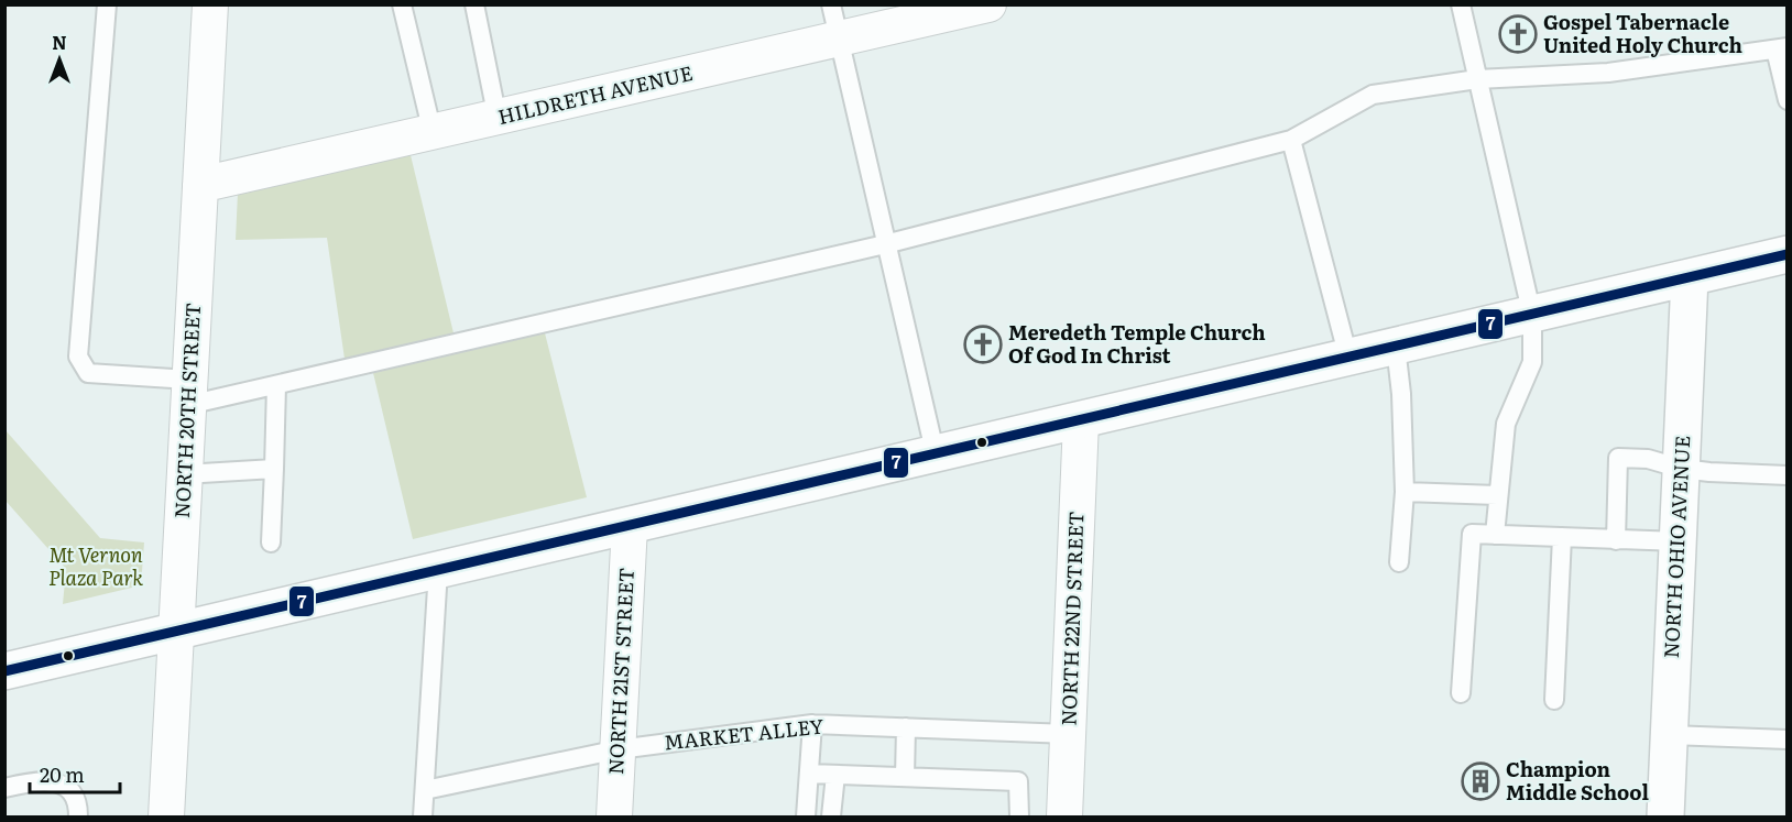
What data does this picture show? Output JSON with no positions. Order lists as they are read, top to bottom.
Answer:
{
  "streets": {
    "street": [
      "HILDRETH AVENUE",
      "NORTH 20TH STREET",
      "NORTH OHIO AVENUE",
      "NORTH 22ND STREET",
      "NORTH 21ST STREET"
    ],
    "lane": ["MARKET ALLEY"]
  },
  "crossings": [
    ["HILDRETH AVENUE", "NORTH 20TH STREET"],
    ["NORTH 22ND STREET", "MARKET ALLEY"],
    ["NORTH 21ST STREET", "MARKET ALLEY"]
  ],
  "parks": ["Mt Vernon Plaza Park"],
  "places": {
    "church": ["Gospel Tabernacle United Holy Church", "Meredeth Temple Church Of God In Christ"],
    "building": ["Champion Middle School"]
  },
  "lines": ["transit line 7"],
  "scale_bar": "20 m",
  "north": "top"
}
